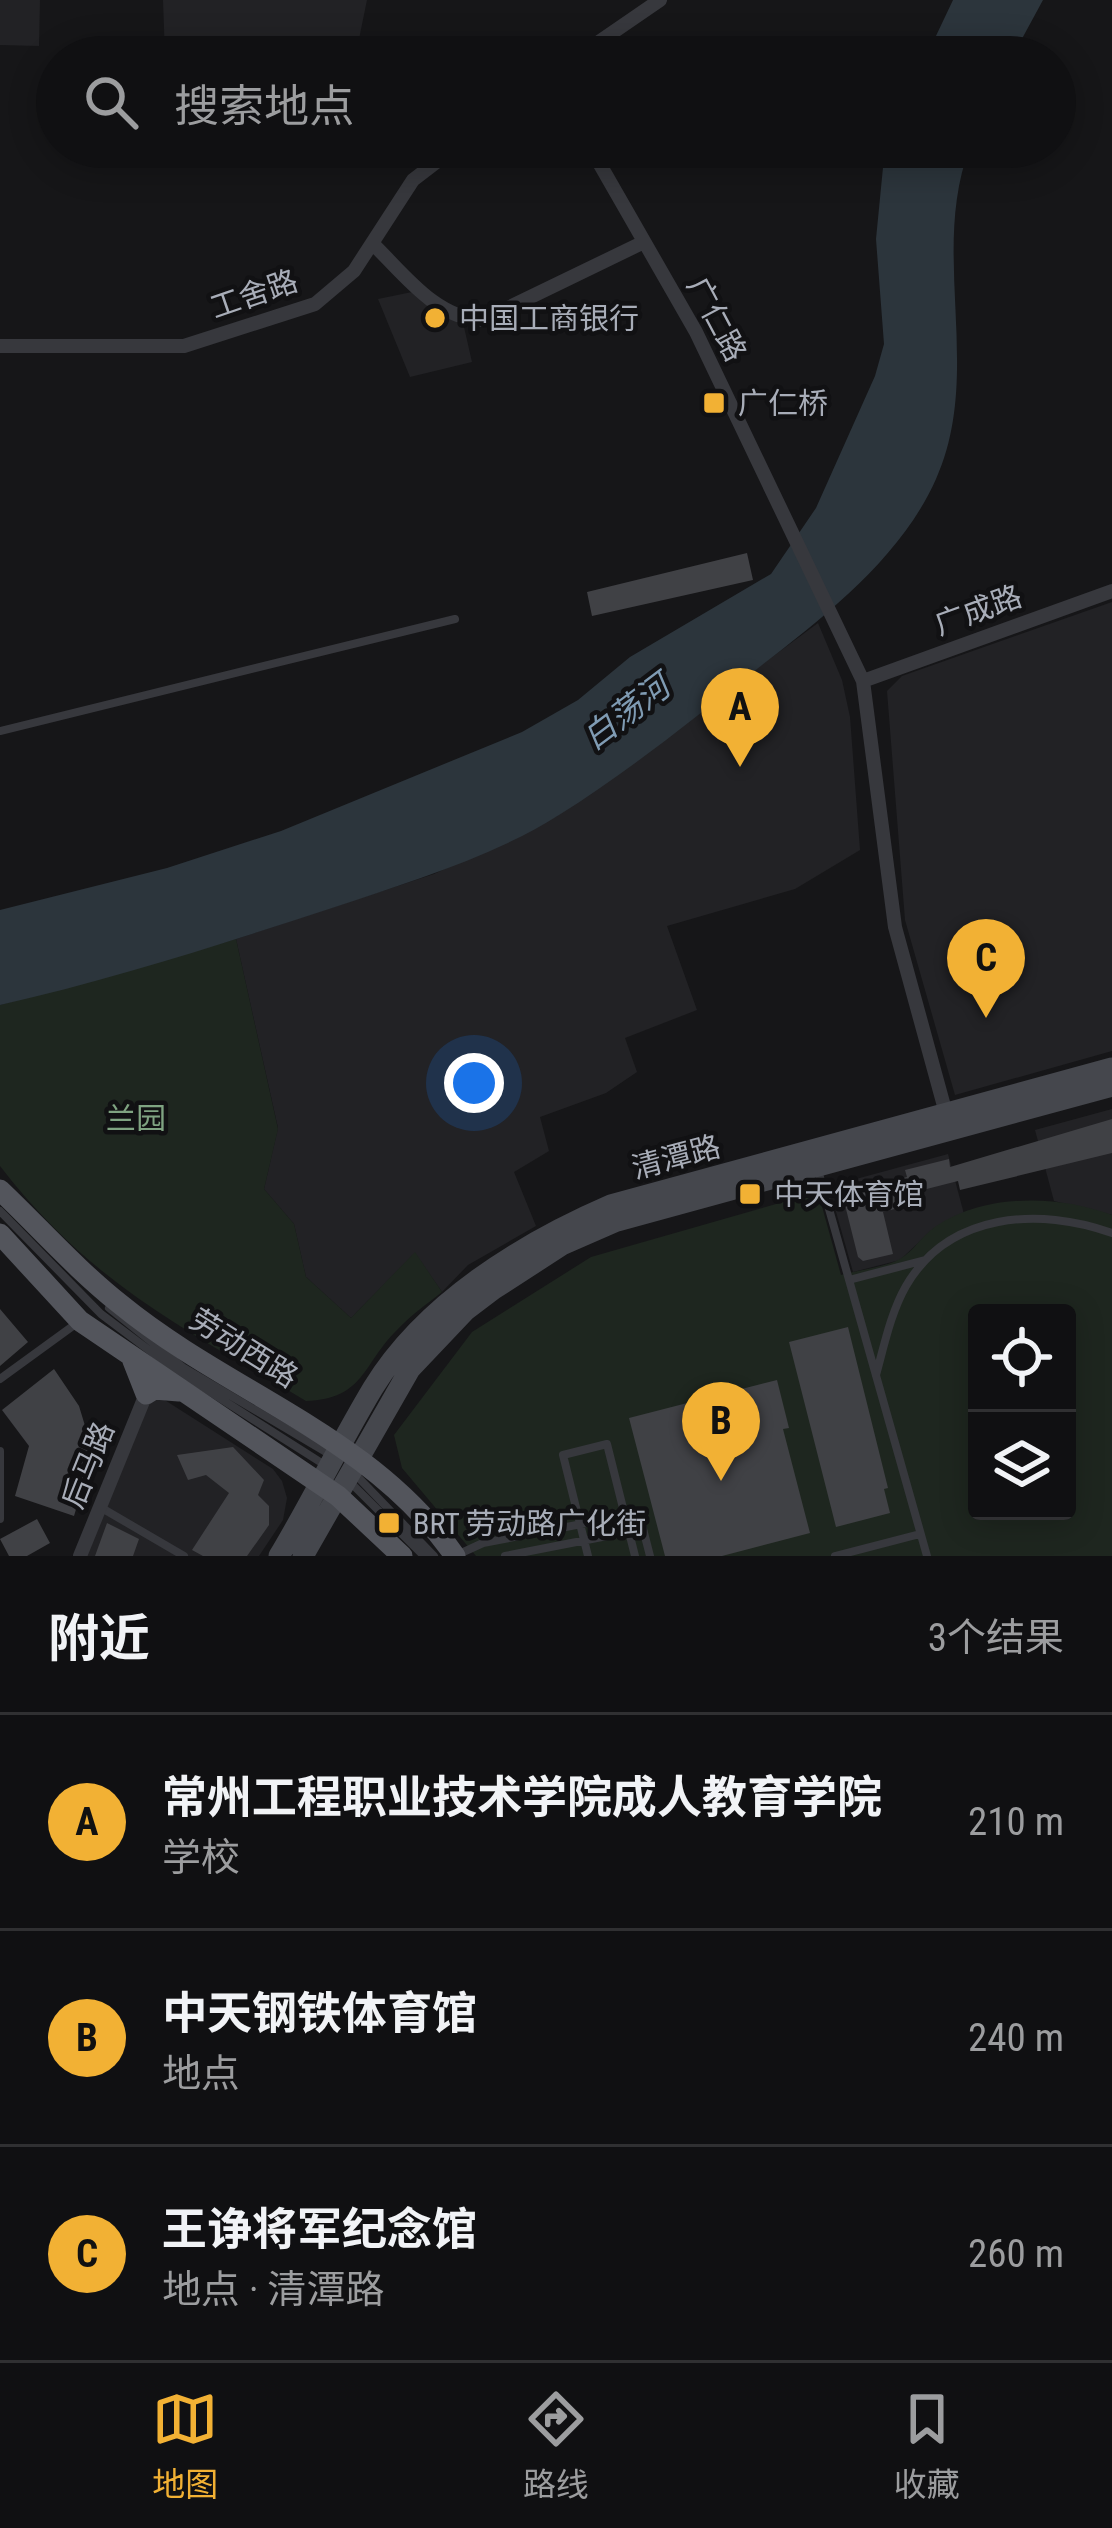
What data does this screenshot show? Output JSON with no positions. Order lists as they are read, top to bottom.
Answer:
{
  "streets": {
    "main road": ["清潭路", "劳动西路"],
    "street": [
      "工舍路",
      "广仁路",
      "广成路",
      "后马路"
    ]
  },
  "crossings": [
    ["广仁路", "广成路"],
    ["清潭路", "劳动西路"]
  ],
  "water": ["白荡河"],
  "parks": ["兰园"],
  "places": {
    "other": ["中国工商银行"],
    "transit": ["广仁桥", "中天体育馆", "BRT 劳动路广化街"]
  },
  "page": {
    "search": "搜索地点",
    "pins": ["A", "C", "B"],
    "heading": ["附近", "3个结果"],
    "list": [
      {
        "mark": "A",
        "name": "常州工程职业技术学院成人教育学院",
        "note": "学校",
        "value": "210 m"
      },
      {
        "mark": "B",
        "name": "中天钢铁体育馆",
        "note": "地点",
        "value": "240 m"
      },
      {
        "mark": "C",
        "name": "王诤将军纪念馆",
        "note": "地点 · 清潭路",
        "value": "260 m"
      }
    ],
    "nav": ["地图", "路线", "收藏"]
  }
}
